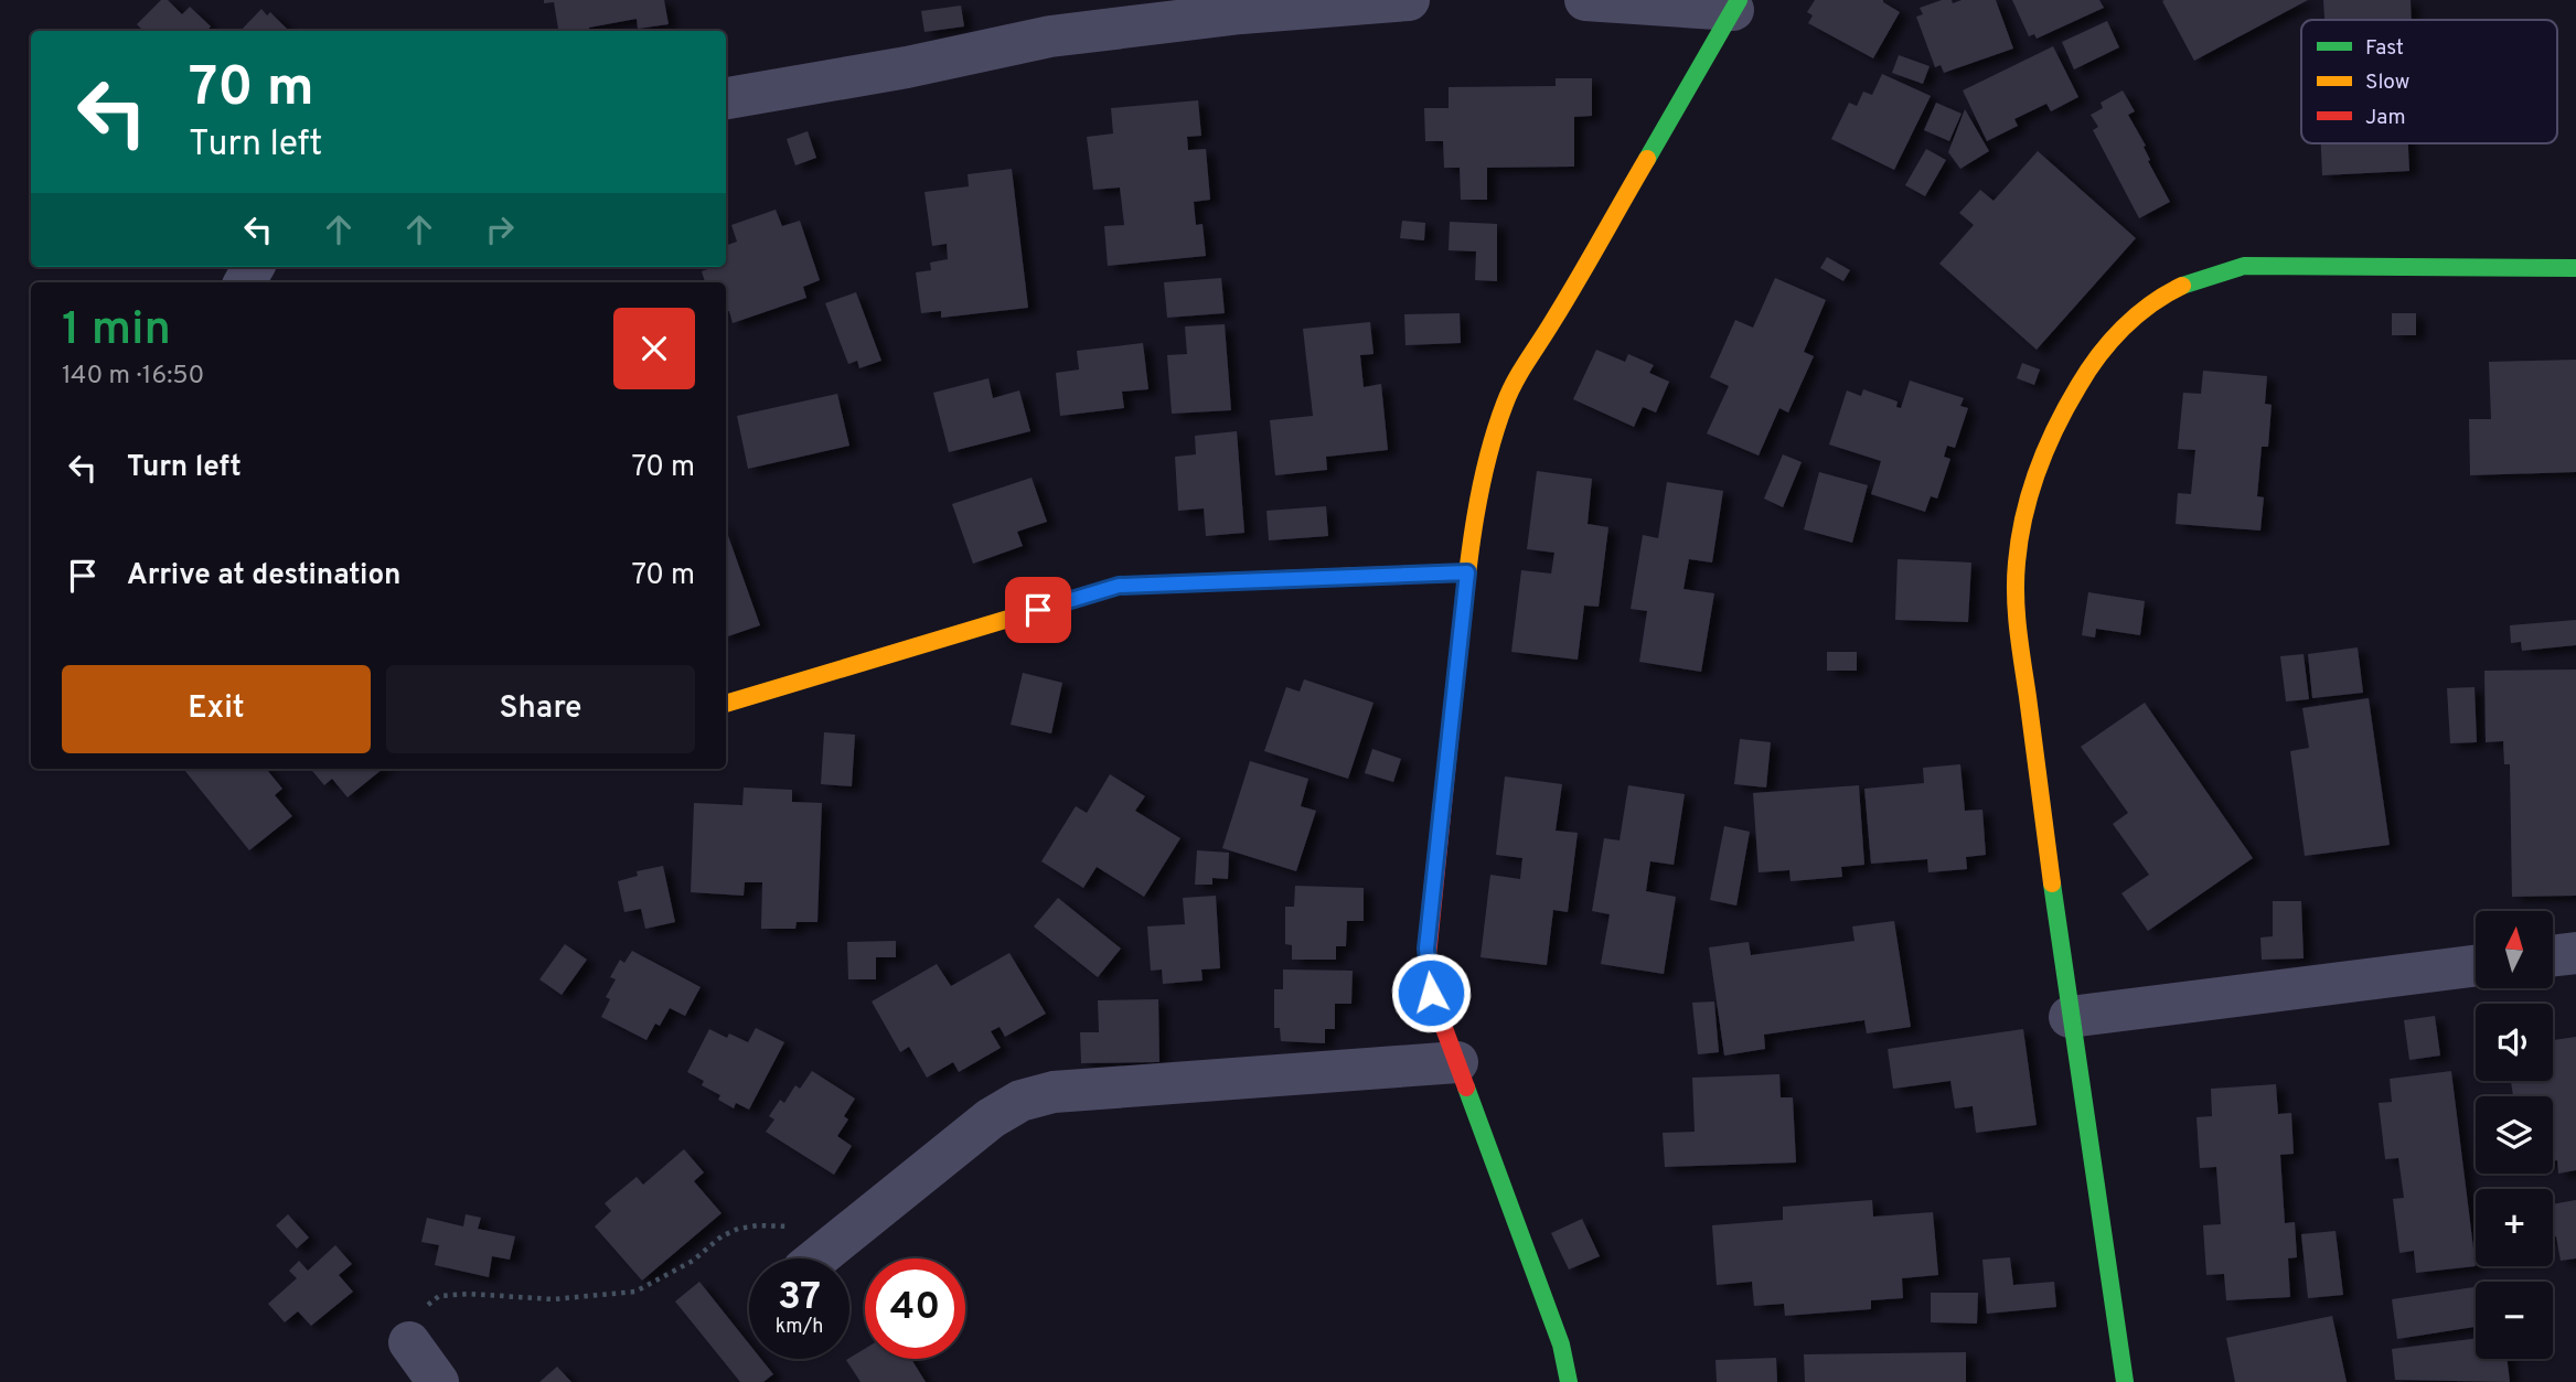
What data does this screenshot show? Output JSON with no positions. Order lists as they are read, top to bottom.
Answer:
{
  "legend": ["Fast", "Slow", "Jam"],
  "north": "top",
  "page": {
    "turn": ["70 m", "Turn left"],
    "heading": ["1 min", "140 m · 16:50"],
    "list": [
      {
        "name": "Turn left",
        "value": "70 m"
      },
      {
        "name": "Arrive at destination",
        "value": "70 m"
      }
    ],
    "buttons": ["Exit", "Share"],
    "map_buttons": ["+", "−"],
    "speed": "37 km/h",
    "limit": "40"
  }
}
